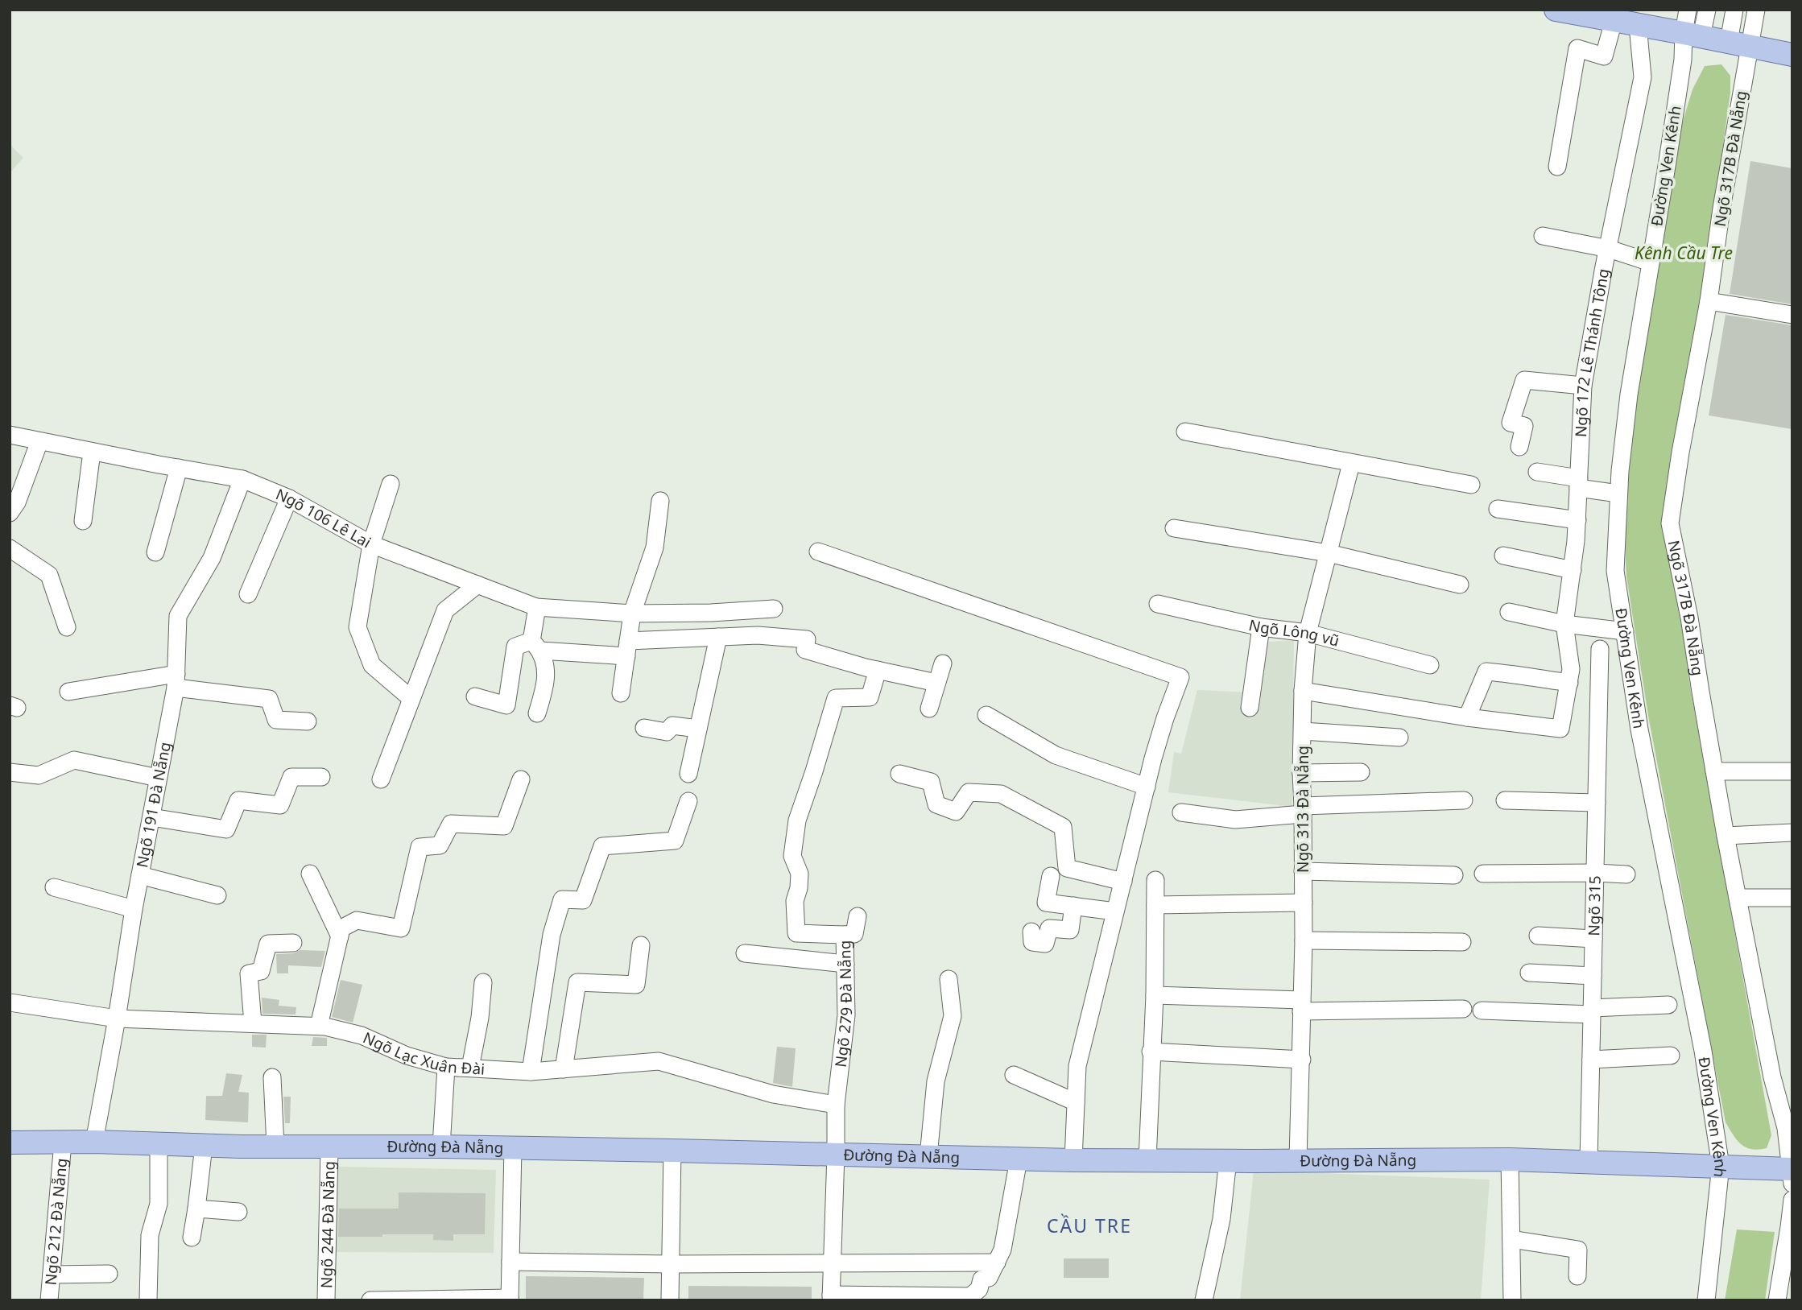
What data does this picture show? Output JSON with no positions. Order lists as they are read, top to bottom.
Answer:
{
  "streets": {
    "main road": ["Đường Đà Nẵng"],
    "street": [
      "Ngõ 317B Đà Nẵng",
      "Đường Ven Kênh",
      "Ngõ 172 Lê Thánh Tông",
      "Ngõ 106 Lê Lai",
      "Ngõ Lông vũ",
      "Ngõ 191 Đà Nẵng",
      "Ngõ 313 Đà Nẵng",
      "Ngõ 315",
      "Ngõ 279 Đà Nẵng",
      "Ngõ Lạc Xuân Đài",
      "Ngõ 212 Đà Nẵng",
      "Ngõ 244 Đà Nẵng"
    ]
  },
  "crossings": [
    ["Ngõ 317B Đà Nẵng", "Đường Đà Nẵng"],
    ["Đường Ven Kênh", "Đường Đà Nẵng"],
    ["Ngõ 106 Lê Lai", "Ngõ 191 Đà Nẵng"],
    ["Ngõ Lông vũ", "Ngõ 313 Đà Nẵng"],
    ["Ngõ 191 Đà Nẵng", "Ngõ Lạc Xuân Đài"],
    ["Ngõ 191 Đà Nẵng", "Đường Đà Nẵng"],
    ["Ngõ 313 Đà Nẵng", "Đường Đà Nẵng"],
    ["Ngõ 315", "Đường Đà Nẵng"],
    ["Ngõ 279 Đà Nẵng", "Ngõ Lạc Xuân Đài"],
    ["Ngõ 279 Đà Nẵng", "Đường Đà Nẵng"],
    ["Đường Đà Nẵng", "Ngõ 212 Đà Nẵng"],
    ["Đường Đà Nẵng", "Ngõ 244 Đà Nẵng"]
  ],
  "districts": ["CẦU TRE"],
  "water": ["Kênh Cầu Tre"]
}
